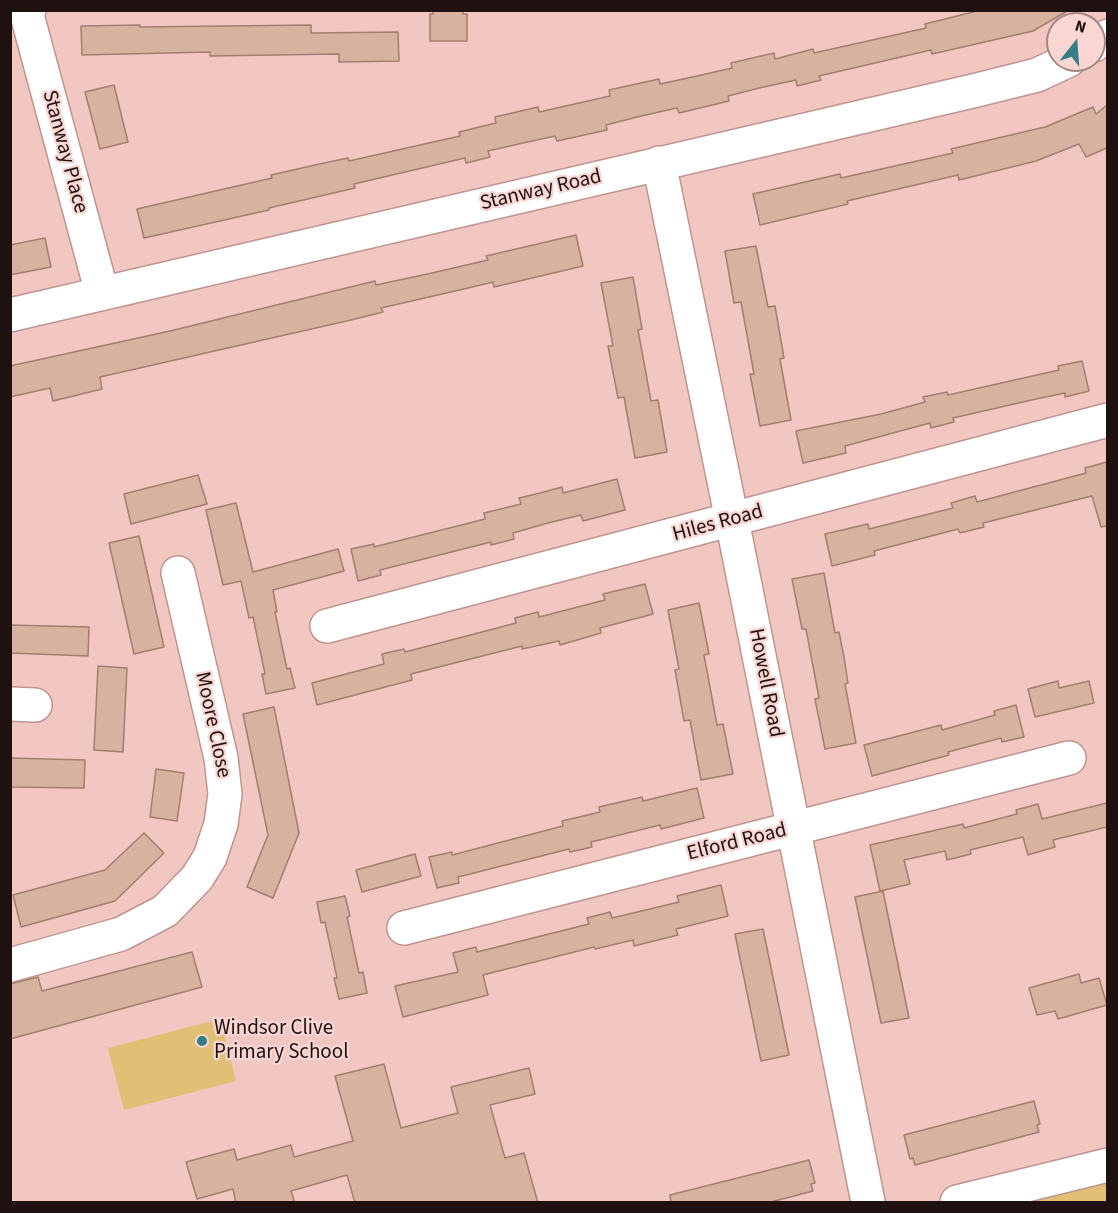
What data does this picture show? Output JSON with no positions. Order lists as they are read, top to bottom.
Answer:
{
  "streets": {
    "street": [
      "Stanway Place",
      "Stanway Road",
      "Hiles Road",
      "Howell Road",
      "Moore Close",
      "Elford Road"
    ]
  },
  "crossings": [
    ["Stanway Place", "Stanway Road"],
    ["Stanway Road", "Howell Road"],
    ["Hiles Road", "Howell Road"],
    ["Howell Road", "Elford Road"]
  ],
  "places": ["Windsor Clive Primary School"],
  "north": "top"
}
